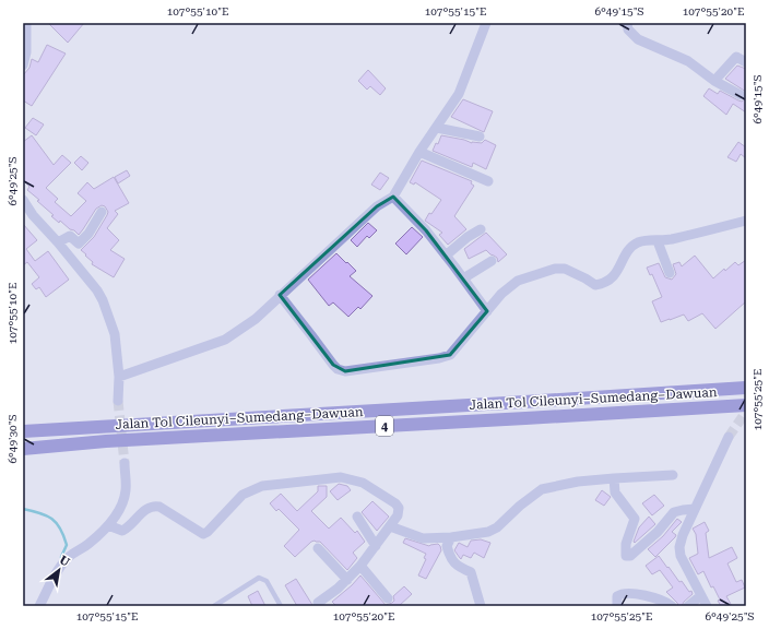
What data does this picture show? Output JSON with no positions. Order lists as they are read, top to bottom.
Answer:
{
  "streets": {
    "highway": ["Jalan Tol Cileunyi–Sumedang–Dawuan", "4"]
  },
  "north": "top right",
  "coordinates": [
    "107°55'10\"E",
    "107°55'15\"E",
    "6°49'15\"S",
    "107°55'20\"E",
    "6°49'25\"S",
    "107°55'25\"E",
    "6°49'30\"S"
  ]
}
